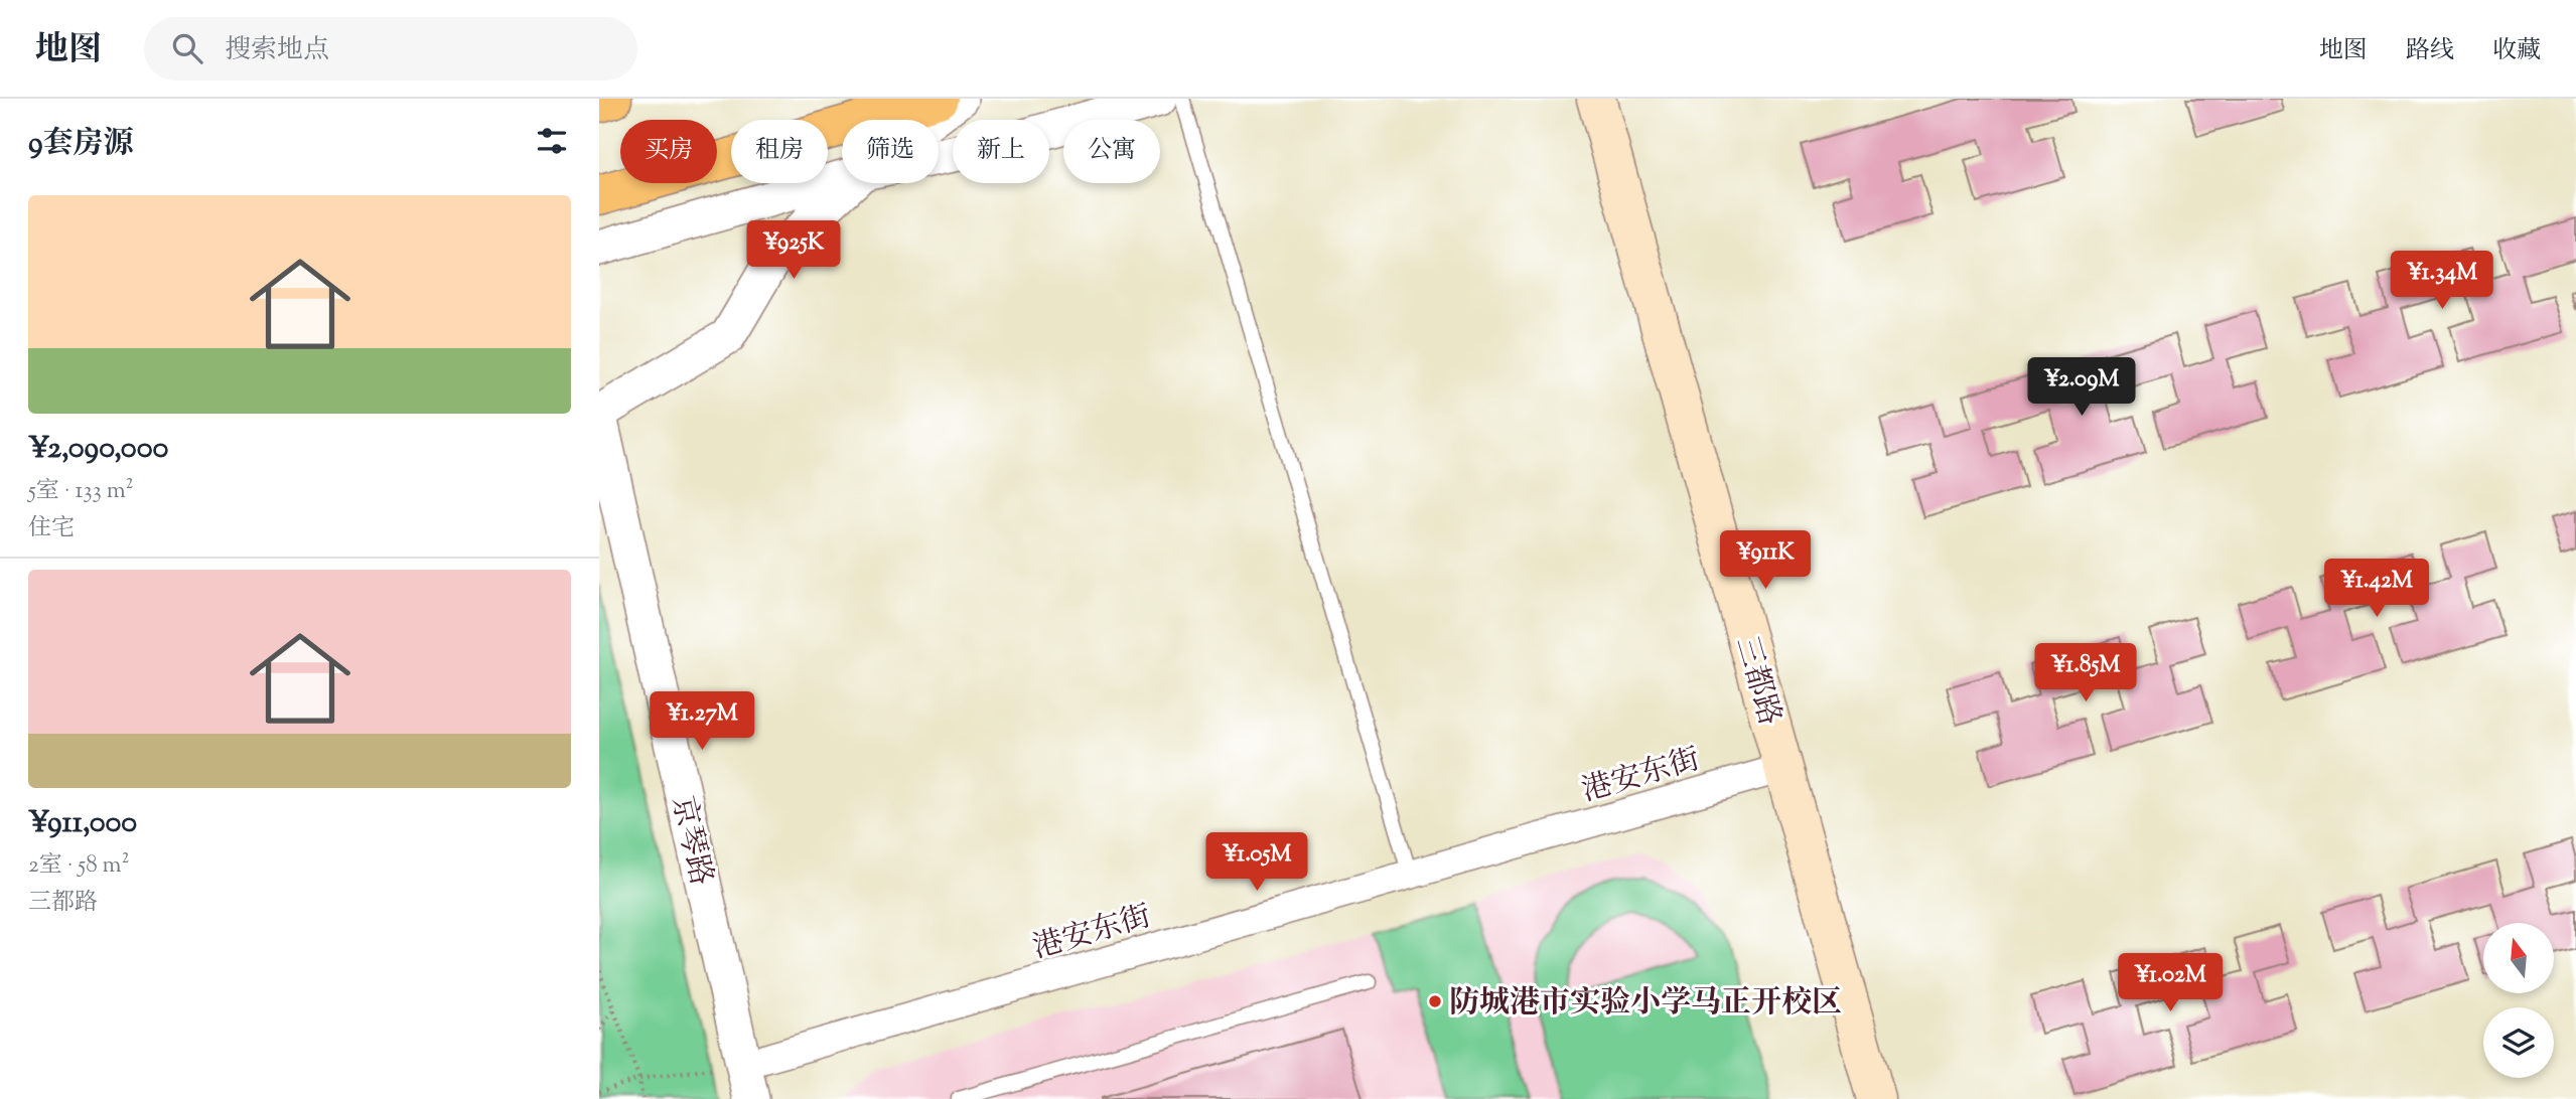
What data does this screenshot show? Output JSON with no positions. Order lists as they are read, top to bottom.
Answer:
{
  "streets": {
    "main road": ["三都路"],
    "street": ["港安东街", "京琴路"]
  },
  "crossings": [
    ["三都路", "港安东街"],
    ["港安东街", "京琴路"]
  ],
  "places": ["防城港市实验小学马正开校区"],
  "north": "top",
  "page": {
    "header": "地图",
    "search": "搜索地点",
    "nav": ["地图", "路线", "收藏"],
    "heading": "9套房源",
    "chip": [
      "买房",
      "租房",
      "筛选",
      "新上",
      "公寓"
    ],
    "list": [
      {
        "name": "¥2,090,000",
        "note": "5室 · 133 m² · 住宅"
      },
      {
        "name": "¥911,000",
        "note": "2室 · 58 m² · 三都路"
      }
    ],
    "price": [
      "¥925K",
      "¥1.34M",
      "¥2.09M",
      "¥911K",
      "¥1.42M",
      "¥1.85M",
      "¥1.27M",
      "¥1.05M",
      "¥1.02M"
    ]
  }
}
